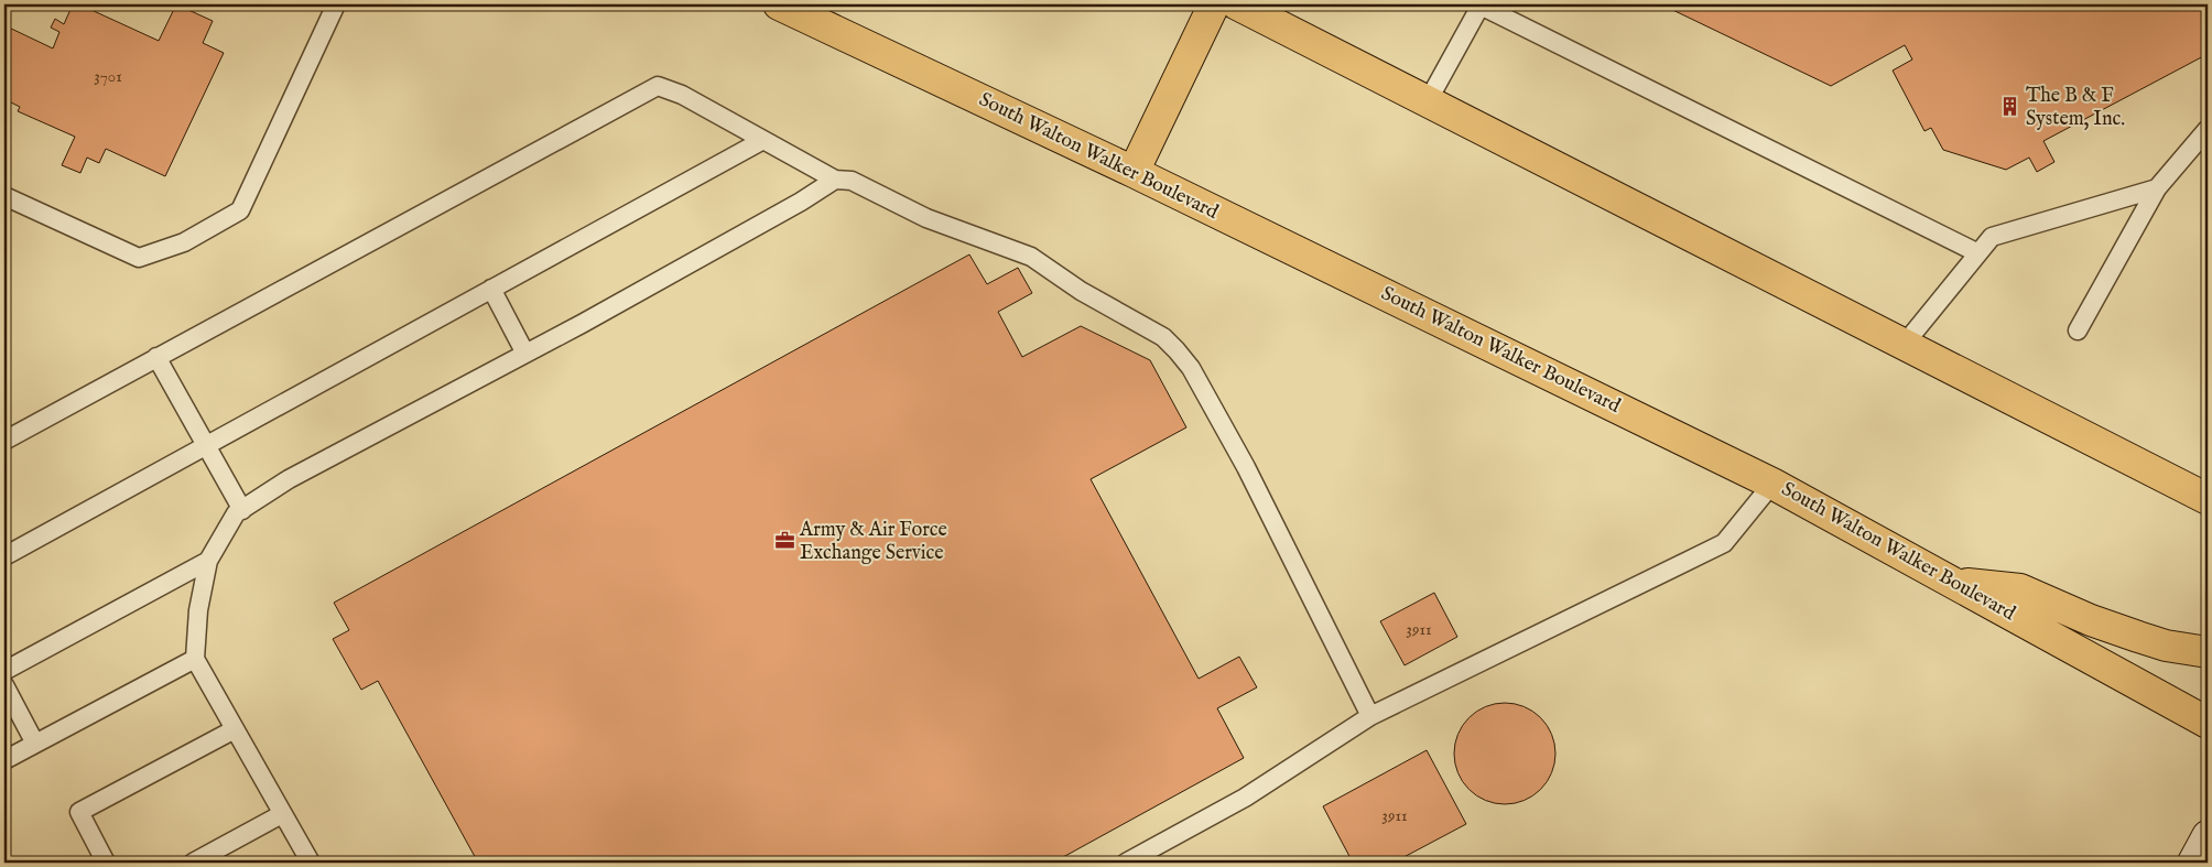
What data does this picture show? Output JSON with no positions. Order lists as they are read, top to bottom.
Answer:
{
  "streets": {
    "main road": ["South Walton Walker Boulevard"]
  },
  "places": {
    "building": ["The B & F System, Inc."],
    "office": ["Army & Air Force Exchange Service"]
  },
  "house_numbers": ["3701", "3911", "3911"]
}
